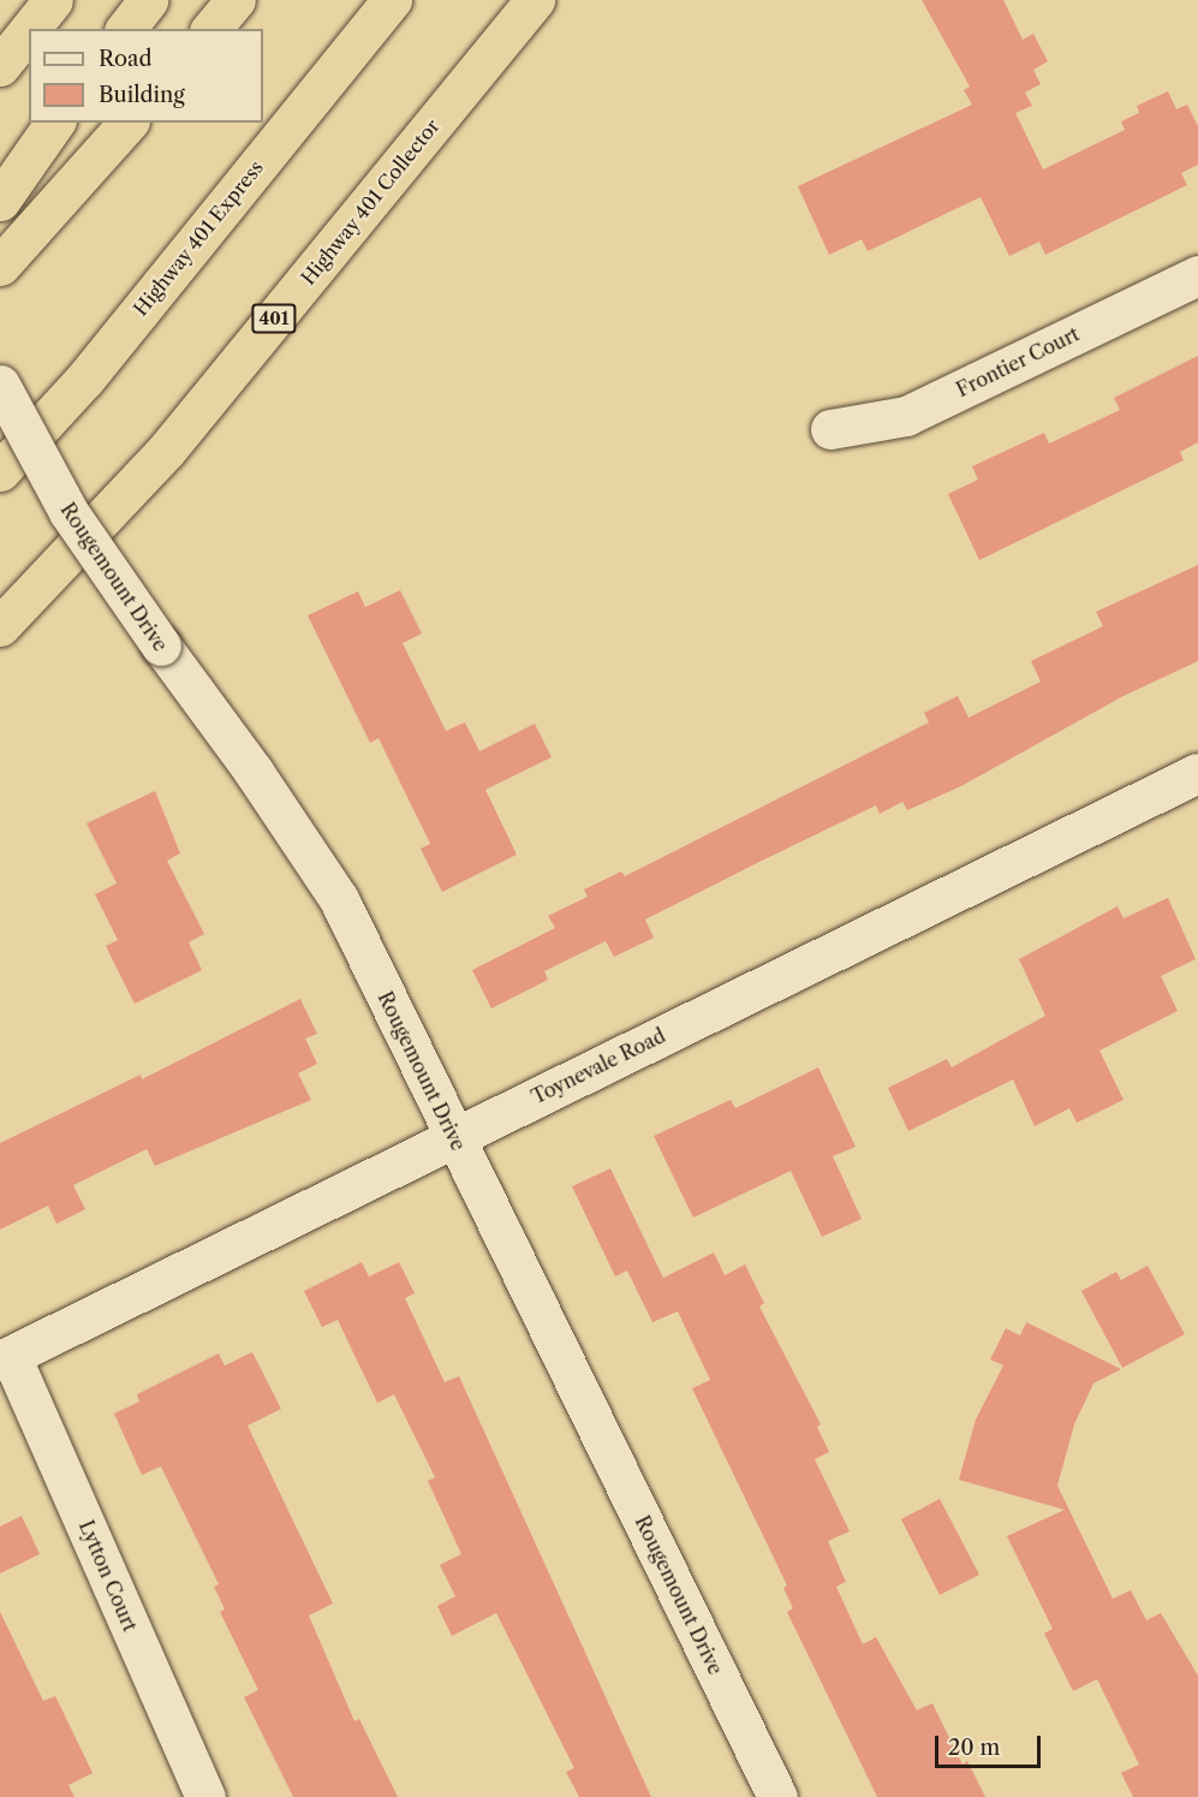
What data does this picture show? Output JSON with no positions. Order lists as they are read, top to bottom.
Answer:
{
  "streets": {
    "highway": ["Highway 401 Collector", "Highway 401 Express", "401"],
    "street": [
      "Frontier Court",
      "Rougemount Drive",
      "Toynevale Road",
      "Lytton Court"
    ]
  },
  "crossings": [
    ["Rougemount Drive", "Toynevale Road"],
    ["Toynevale Road", "Lytton Court"]
  ],
  "legend": ["Road", "Building"],
  "scale_bar": "20 m"
}
